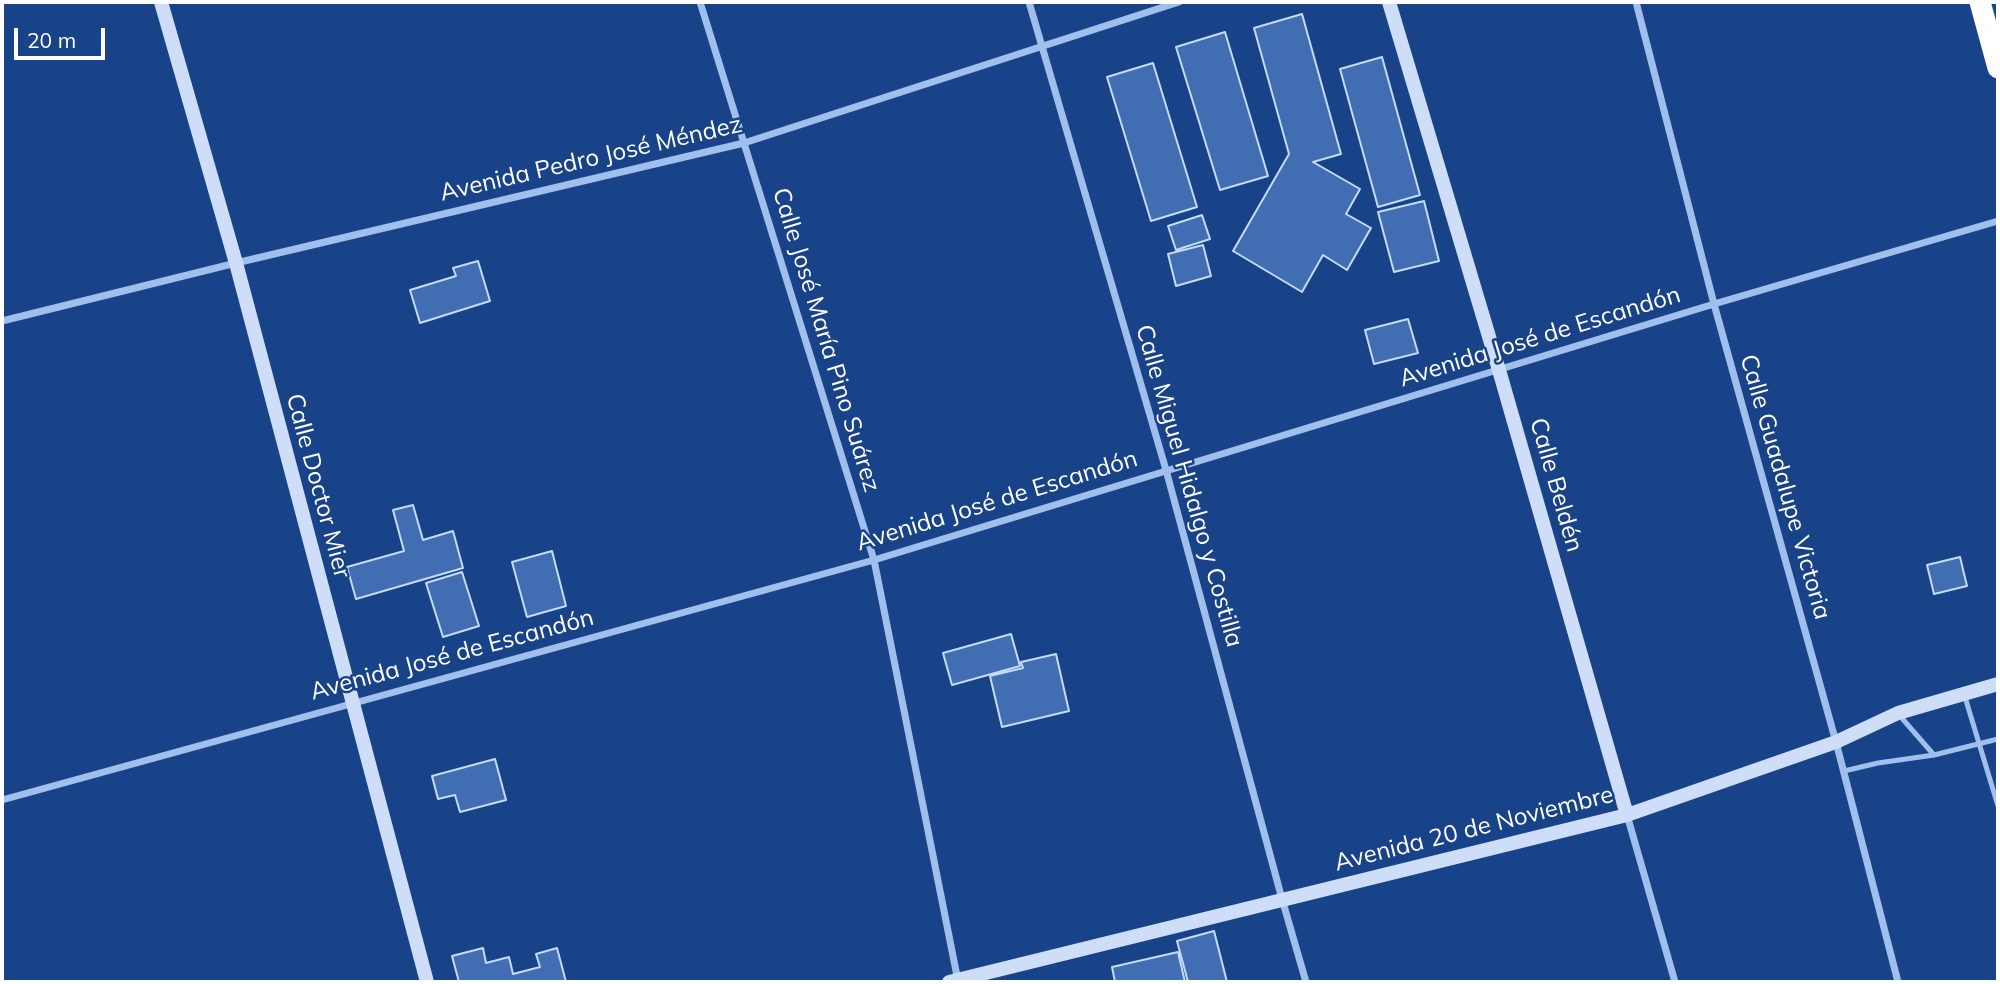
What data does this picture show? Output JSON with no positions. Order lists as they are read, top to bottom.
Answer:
{
  "streets": {
    "street": [
      "Avenida Pedro José Méndez",
      "Avenida José de Escandón",
      "Calle José María Pino Suárez",
      "Calle Beldén",
      "Calle Doctor Mier",
      "Calle Miguel Hidalgo y Costilla",
      "Calle Guadalupe Victoria",
      "Avenida 20 de Noviembre"
    ]
  },
  "crossings": [
    ["Avenida Pedro José Méndez", "Calle José María Pino Suárez"],
    ["Avenida Pedro José Méndez", "Calle Doctor Mier"],
    ["Avenida Pedro José Méndez", "Calle Miguel Hidalgo y Costilla"],
    ["Avenida José de Escandón", "Calle José María Pino Suárez"],
    ["Avenida José de Escandón", "Calle Beldén"],
    ["Avenida José de Escandón", "Calle Doctor Mier"],
    ["Avenida José de Escandón", "Calle Miguel Hidalgo y Costilla"],
    ["Avenida José de Escandón", "Calle Guadalupe Victoria"],
    ["Calle José María Pino Suárez", "Avenida 20 de Noviembre"],
    ["Calle Beldén", "Avenida 20 de Noviembre"],
    ["Calle Miguel Hidalgo y Costilla", "Avenida 20 de Noviembre"],
    ["Calle Guadalupe Victoria", "Avenida 20 de Noviembre"]
  ],
  "scale_bar": "20 m"
}
